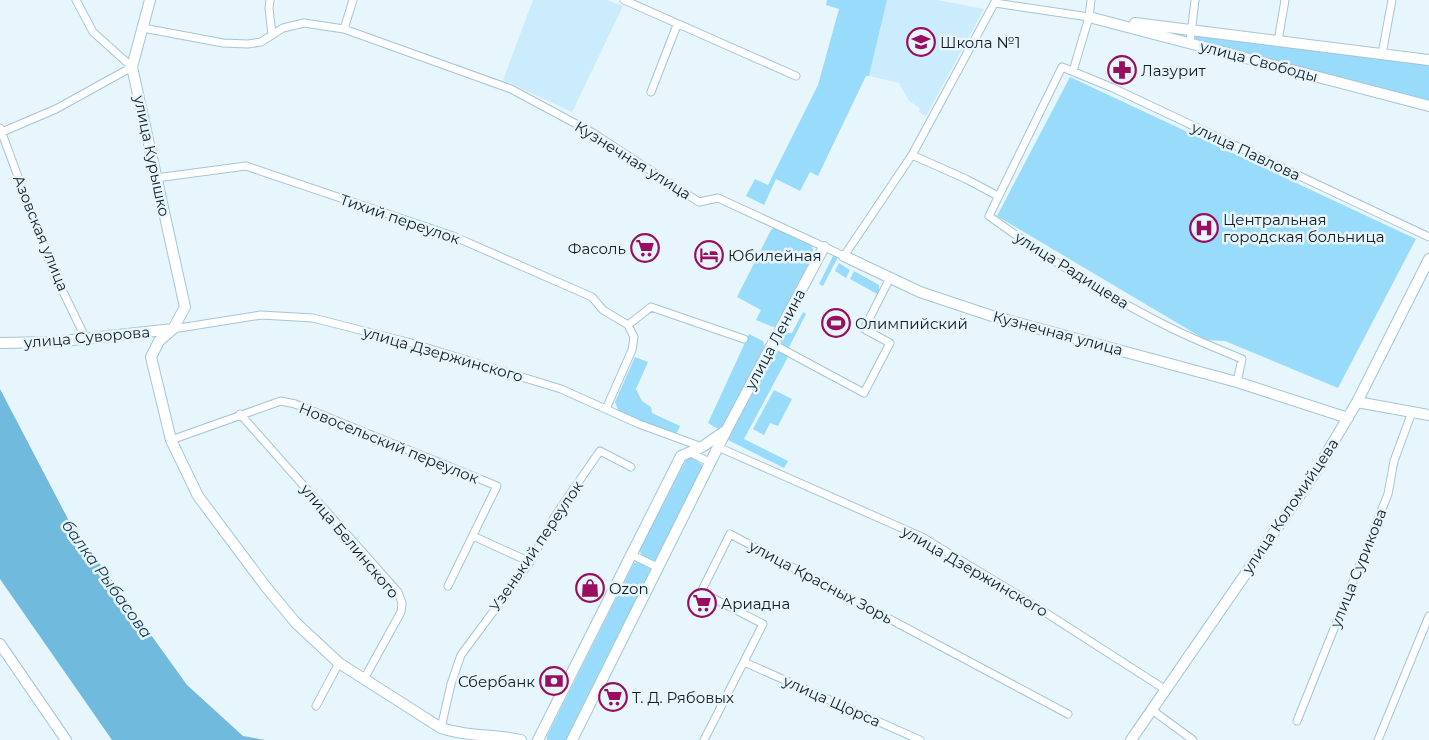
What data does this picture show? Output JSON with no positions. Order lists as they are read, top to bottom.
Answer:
{
  "streets": {
    "main road": [
      "улица Свободы",
      "улица Курышко",
      "Кузнечная улица",
      "улица Суворова",
      "улица Ленина",
      "улица Коломийцева"
    ],
    "street": [
      "улица Павлова",
      "Тихий переулок",
      "Азовская улица",
      "улица Радищева",
      "улица Дзержинского",
      "Новосельский переулок",
      "улица Белинского",
      "Узенький переулок",
      "улица Сурикова",
      "улица Красных Зорь",
      "улица Щорса"
    ]
  },
  "crossings": [
    ["улица Павлова", "улица Радищева"],
    ["улица Курышко", "Тихий переулок"],
    ["улица Курышко", "улица Суворова"],
    ["улица Курышко", "улица Дзержинского"],
    ["улица Курышко", "Новосельский переулок"],
    ["Кузнечная улица", "улица Радищева"],
    ["Кузнечная улица", "улица Ленина"],
    ["Кузнечная улица", "улица Коломийцева"],
    ["Азовская улица", "улица Суворова"],
    ["улица Суворова", "улица Дзержинского"],
    ["улица Ленина", "улица Дзержинского"],
    ["улица Дзержинского", "улица Коломийцева"],
    ["Новосельский переулок", "улица Белинского"],
    ["улица Красных Зорь", "улица Щорса"]
  ],
  "water": ["балка Рыбасова"],
  "places": {
    "school or university": ["Школа №1"],
    "pharmacy": ["Лазурит"],
    "hospital": ["Центральная городская больница"],
    "supermarket": ["Фасоль", "Ариадна", "Т. Д. Рябовых"],
    "hotel": ["Юбилейная"],
    "sports": ["Олимпийский"],
    "shop": ["Ozon"],
    "bank": ["Сбербанк"]
  }
}
